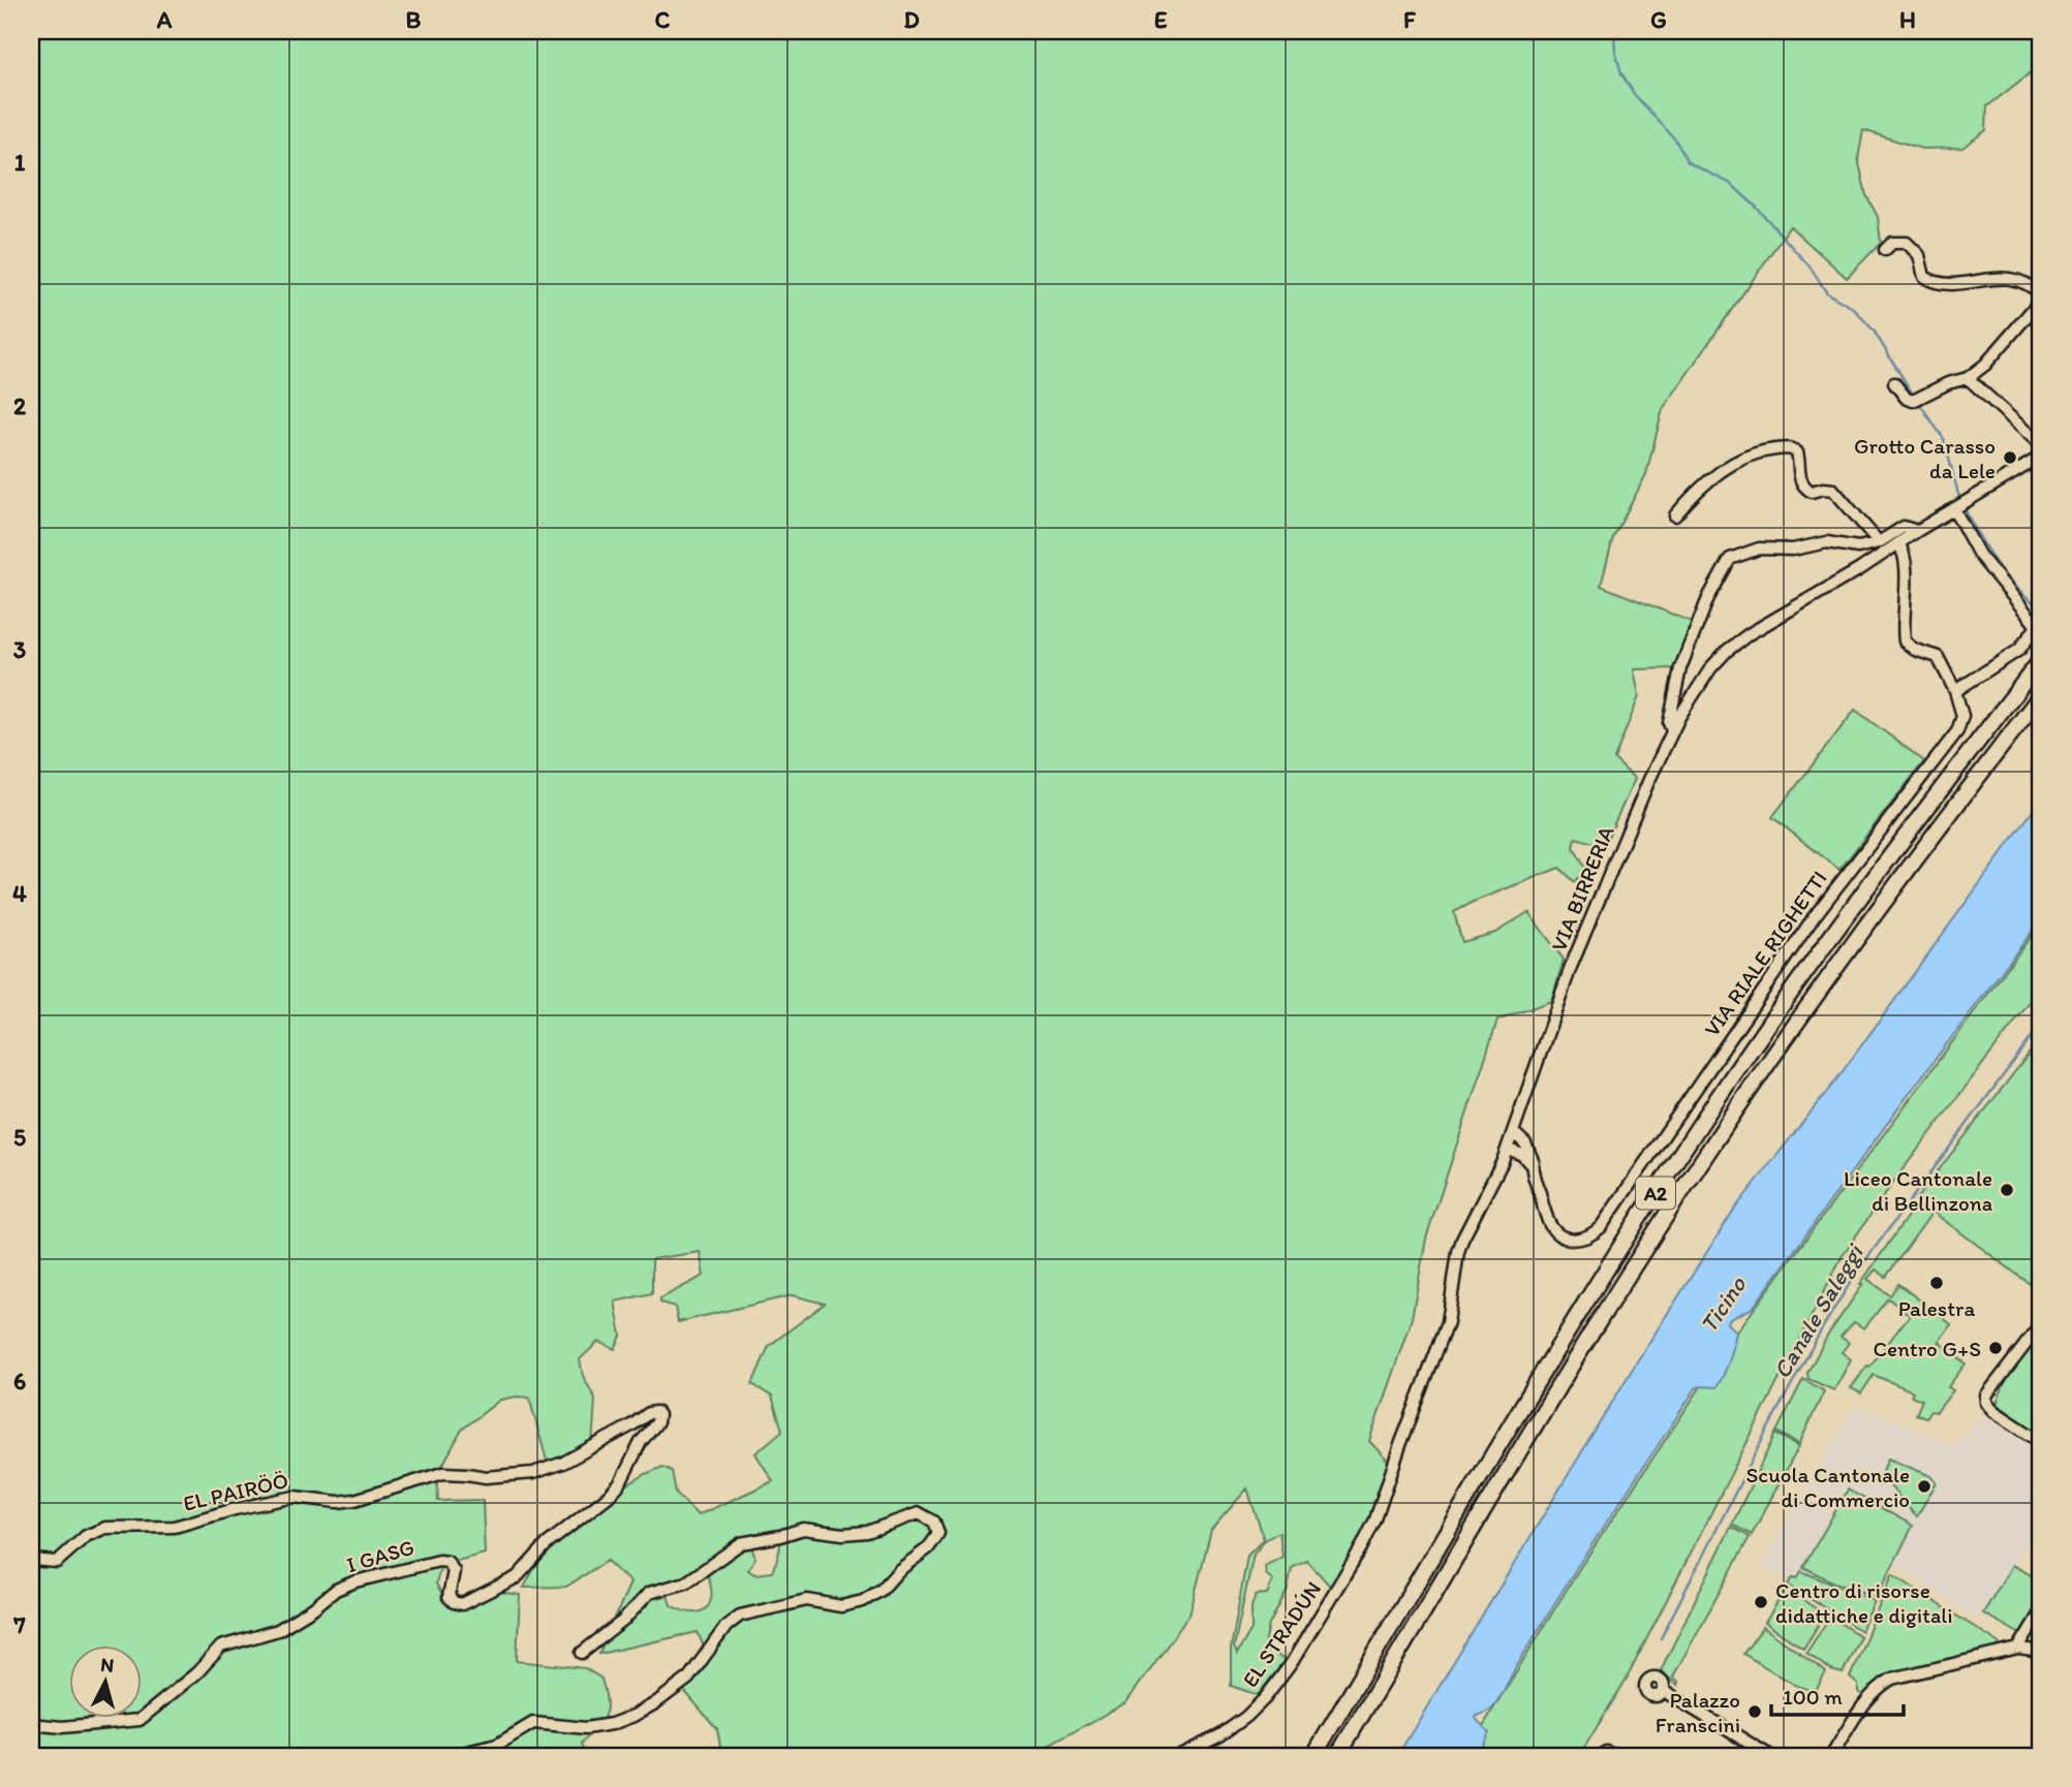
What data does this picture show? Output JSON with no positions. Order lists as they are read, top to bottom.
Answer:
{
  "streets": {
    "highway": ["A2"],
    "street": [
      "VIA BIRRERIA",
      "VIA RIALE RIGHETTI",
      "EL PAIRÖÖ",
      "I GASG",
      "EL STRADÚN"
    ]
  },
  "crossings": [
    ["VIA BIRRERIA", "VIA RIALE RIGHETTI"],
    ["VIA BIRRERIA", "EL STRADÚN"],
    ["EL PAIRÖÖ", "I GASG"]
  ],
  "water": ["Ticino", "Canale Saleggi"],
  "places": [
    "Grotto Carasso da Lele",
    "Liceo Cantonale di Bellinzona",
    "Palestra",
    "Centro G+S",
    "Scuola Cantonale di Commercio",
    "Centro di risorse didattiche e digitali",
    "Palazzo Franscini"
  ],
  "scale_bar": "100 m",
  "north": "top",
  "grid": {
    "columns": [
      "A",
      "B",
      "C",
      "D",
      "E",
      "F",
      "G",
      "H"
    ],
    "rows": [
      "1",
      "2",
      "3",
      "4",
      "5",
      "6",
      "7"
    ]
  }
}
